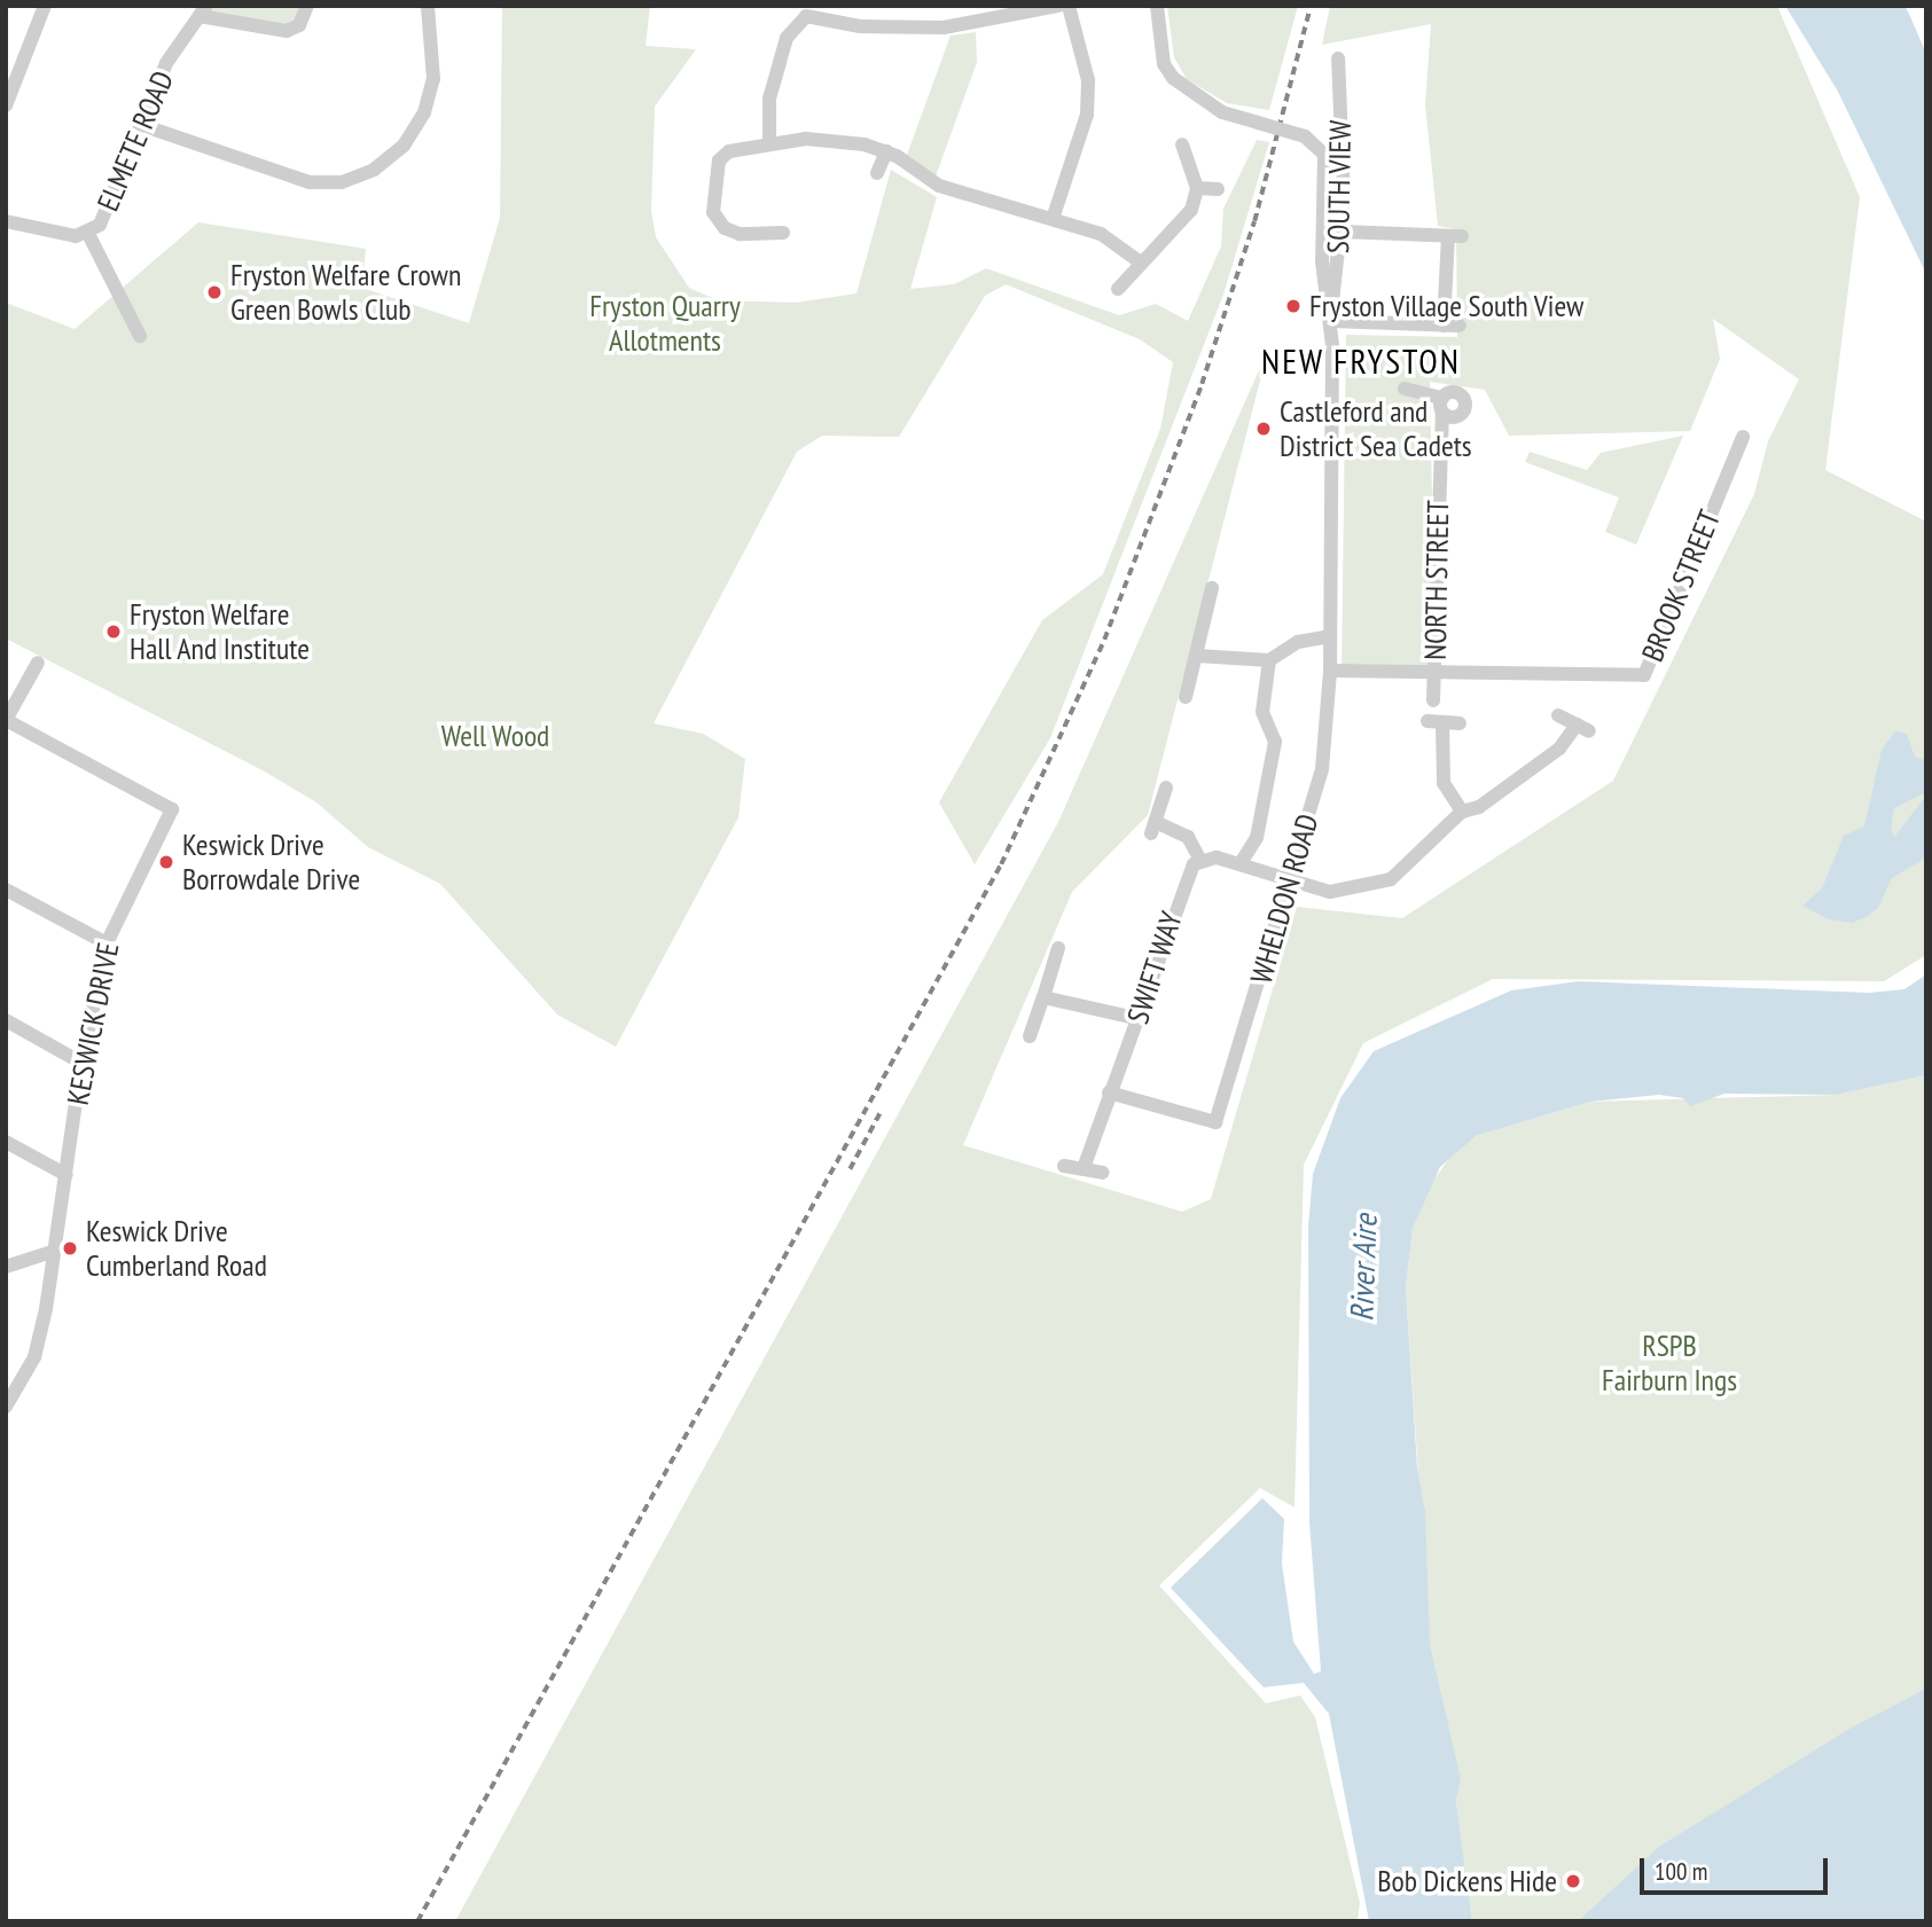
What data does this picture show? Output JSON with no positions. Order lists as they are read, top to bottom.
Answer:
{
  "streets": {
    "street": [
      "ELMETE ROAD",
      "SOUTH VIEW",
      "NORTH STREET",
      "BROOK STREET",
      "WHELDON ROAD",
      "SWIFT WAY",
      "KESWICK DRIVE"
    ]
  },
  "crossings": [
    ["SOUTH VIEW", "WHELDON ROAD"],
    ["NORTH STREET", "BROOK STREET"],
    ["WHELDON ROAD", "SWIFT WAY"]
  ],
  "districts": ["NEW FRYSTON"],
  "water": ["River Aire"],
  "parks": ["Fryston Quarry Allotments", "Well Wood", "RSPB Fairburn Ings"],
  "places": [
    "Fryston Welfare Crown Green Bowls Club",
    "Fryston Village South View",
    "Castleford and District Sea Cadets",
    "Fryston Welfare Hall And Institute",
    "Keswick Drive Borrowdale Drive",
    "Keswick Drive Cumberland Road",
    "Bob Dickens Hide"
  ],
  "scale_bar": "100 m"
}
